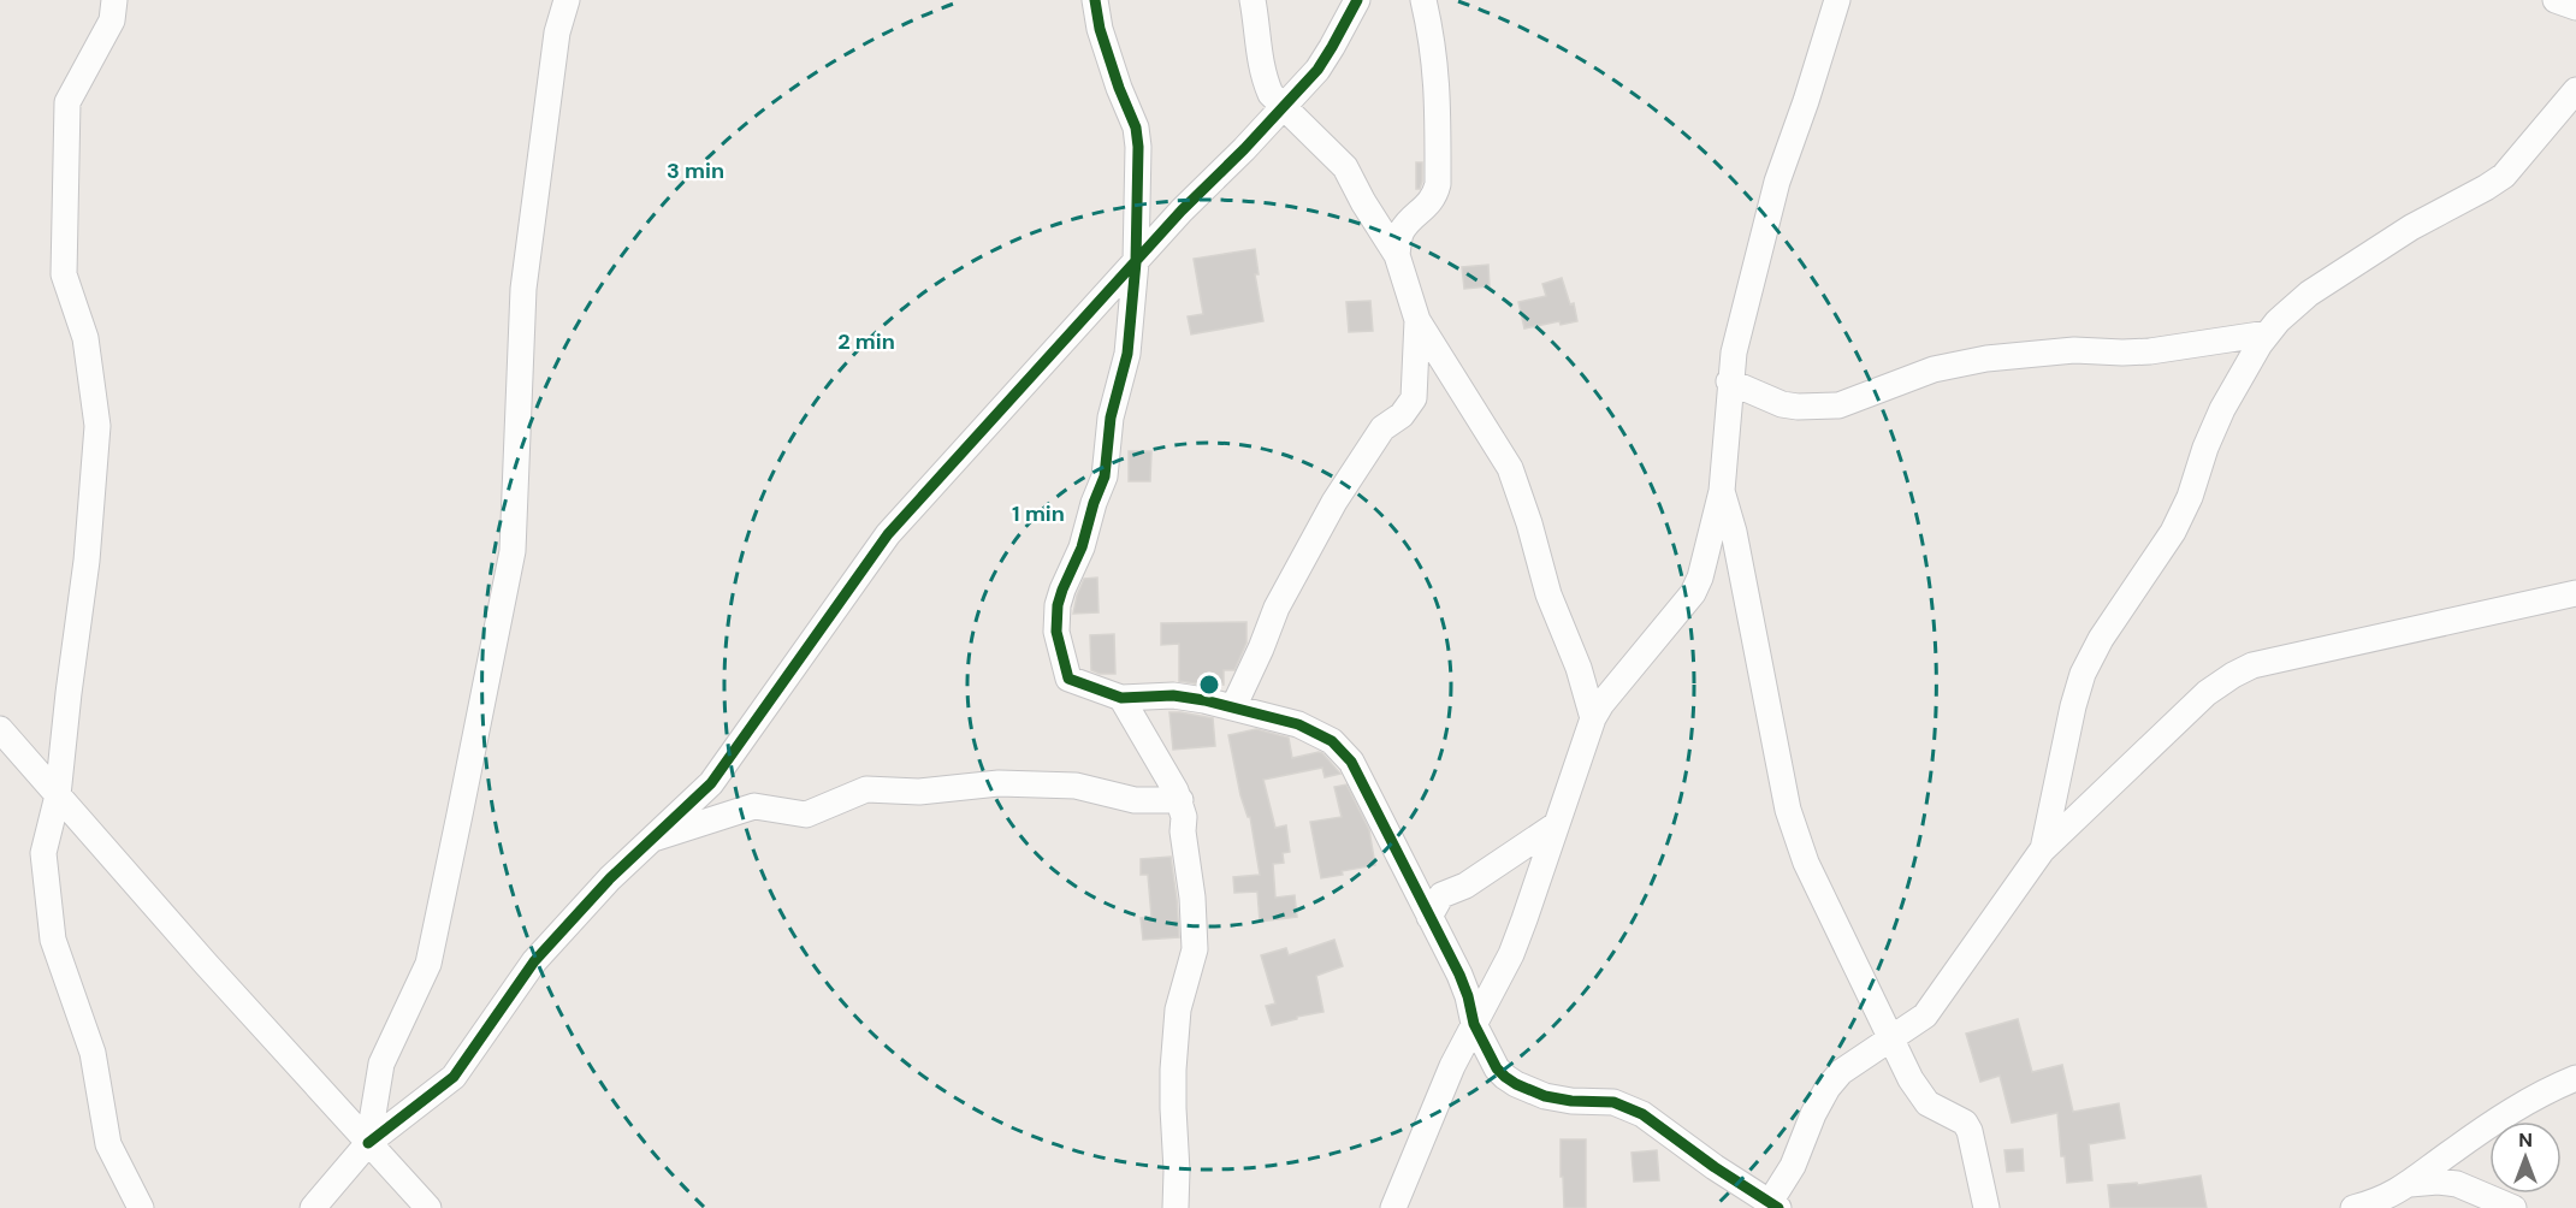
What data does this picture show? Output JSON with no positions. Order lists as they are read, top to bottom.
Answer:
{
  "north": "top",
  "rings": ["3 min", "2 min", "1 min"]
}
